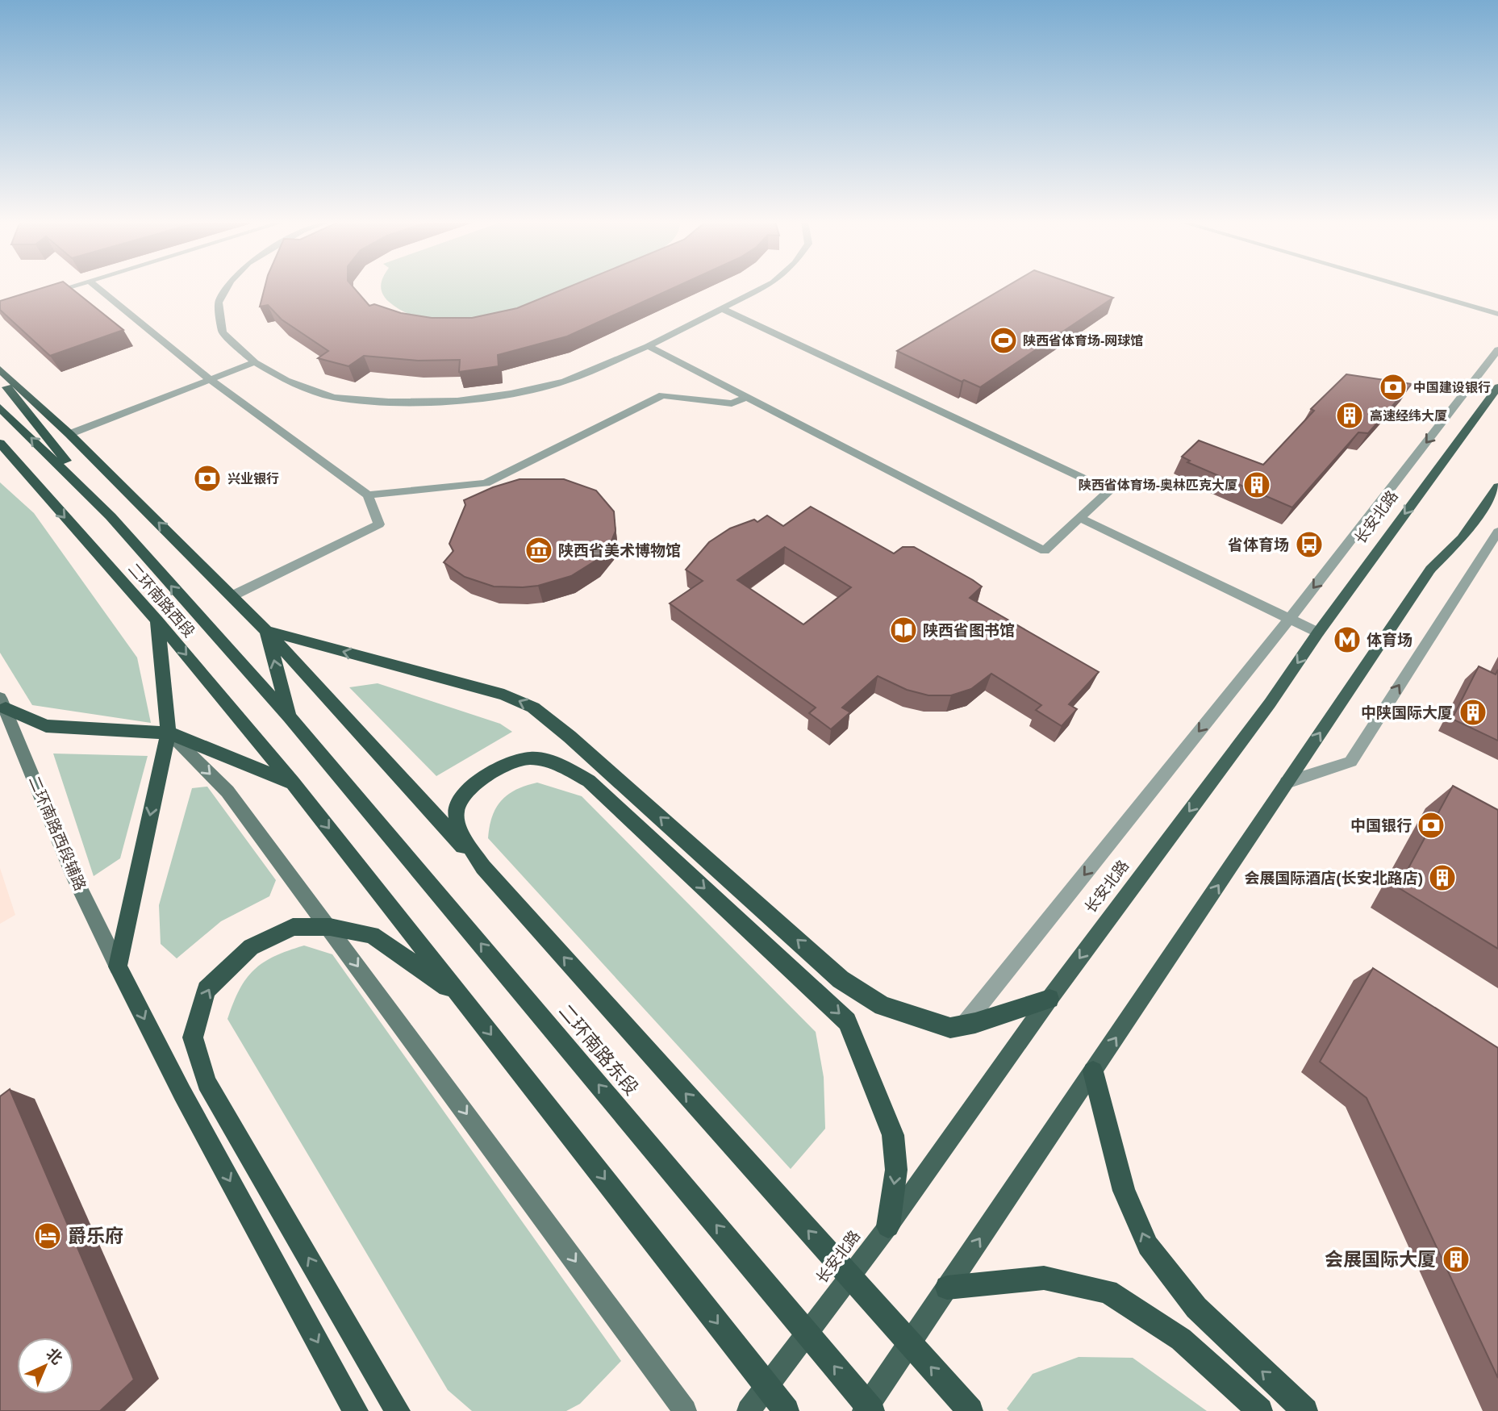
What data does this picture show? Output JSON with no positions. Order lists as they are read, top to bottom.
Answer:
{
  "streets": {
    "highway": ["二环南路西段", "二环南路东段"],
    "main road": ["长安北路", "二环南路西段辅路"]
  },
  "crossings": [
    ["二环南路西段", "二环南路东段"]
  ],
  "places": {
    "sports": ["陕西省体育场-网球馆"],
    "bank": ["中国建设银行", "兴业银行", "中国银行"],
    "building": [
      "高速经纬大厦",
      "陕西省体育场-奥林匹克大厦",
      "中陕国际大厦",
      "会展国际酒店(长安北路店)",
      "会展国际大厦"
    ],
    "bus stop": ["省体育场"],
    "museum": ["陕西省美术博物馆"],
    "library": ["陕西省图书馆"],
    "metro station": ["体育场"],
    "hotel": ["爵乐府"]
  },
  "north": "top right"
}
